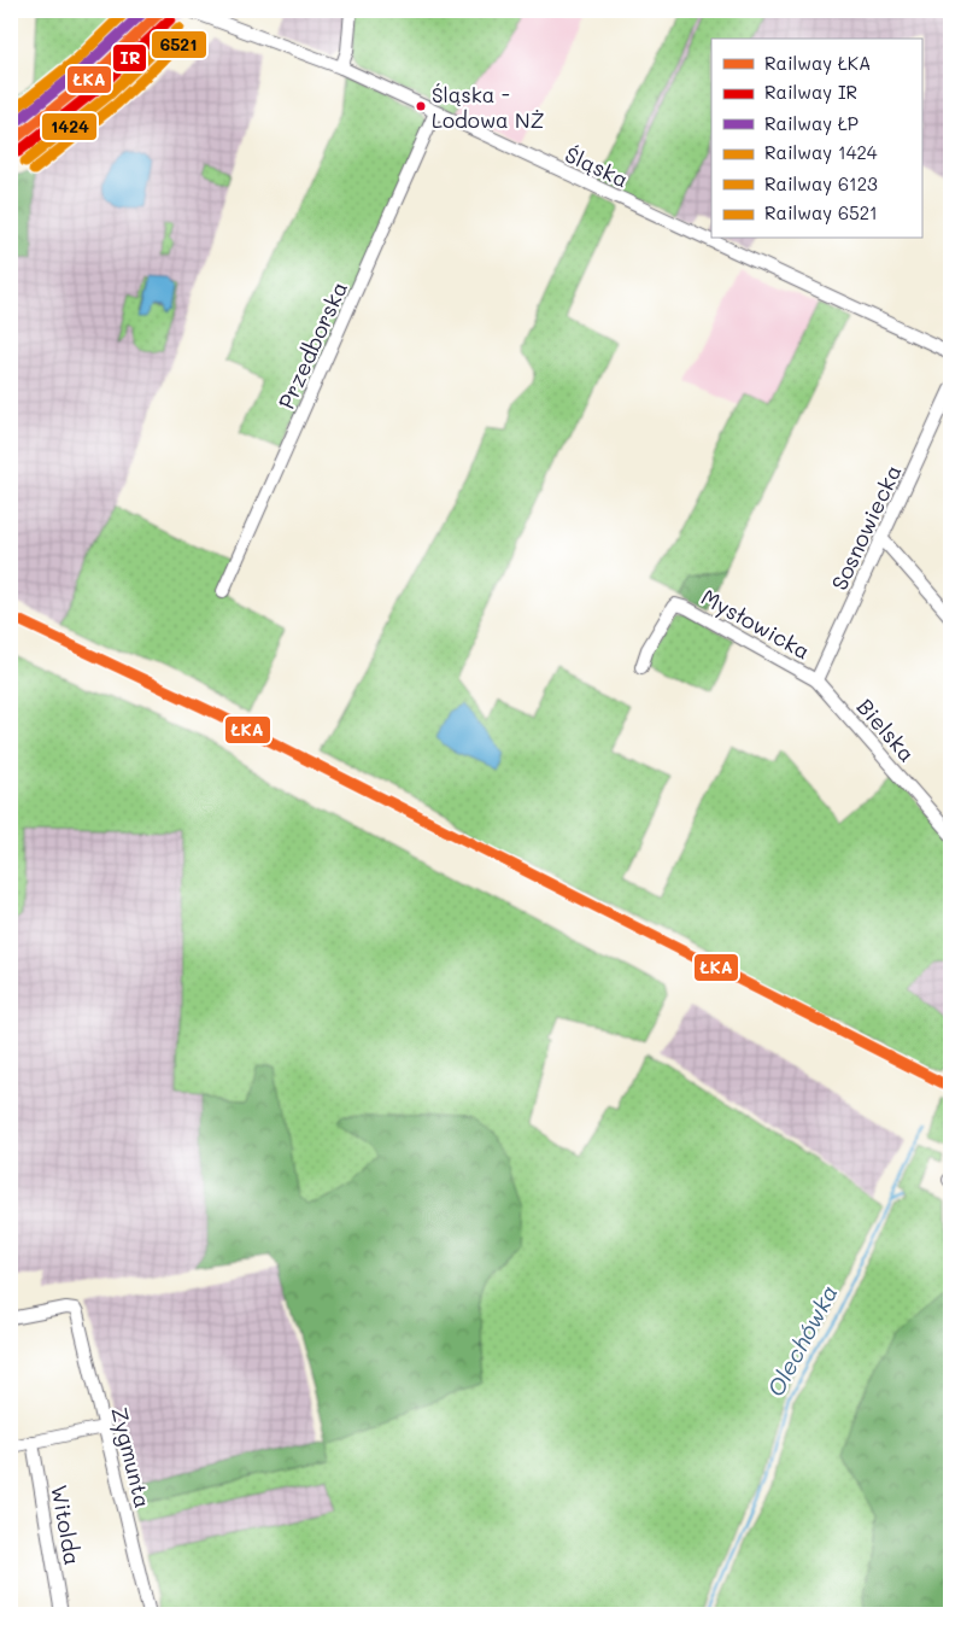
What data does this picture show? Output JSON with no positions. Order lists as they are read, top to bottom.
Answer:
{
  "streets": {
    "street": [
      "Śląska",
      "Przedborska",
      "Sosnowiecka",
      "Mysłowicka",
      "Bielska",
      "Zygmunta",
      "Witolda"
    ]
  },
  "crossings": [
    ["Śląska", "Przedborska"],
    ["Sosnowiecka", "Mysłowicka"],
    ["Sosnowiecka", "Bielska"],
    ["Mysłowicka", "Bielska"]
  ],
  "water": ["Olechówka"],
  "places": ["Śląska - Lodowa NŻ"],
  "lines": [
    "rail line ŁKA",
    "rail line ŁP",
    "rail line 6123",
    "rail line IR",
    "rail line 1424",
    "rail line 6521"
  ],
  "legend": [
    "Railway ŁKA",
    "Railway IR",
    "Railway ŁP",
    "Railway 1424",
    "Railway 6123",
    "Railway 6521"
  ]
}
